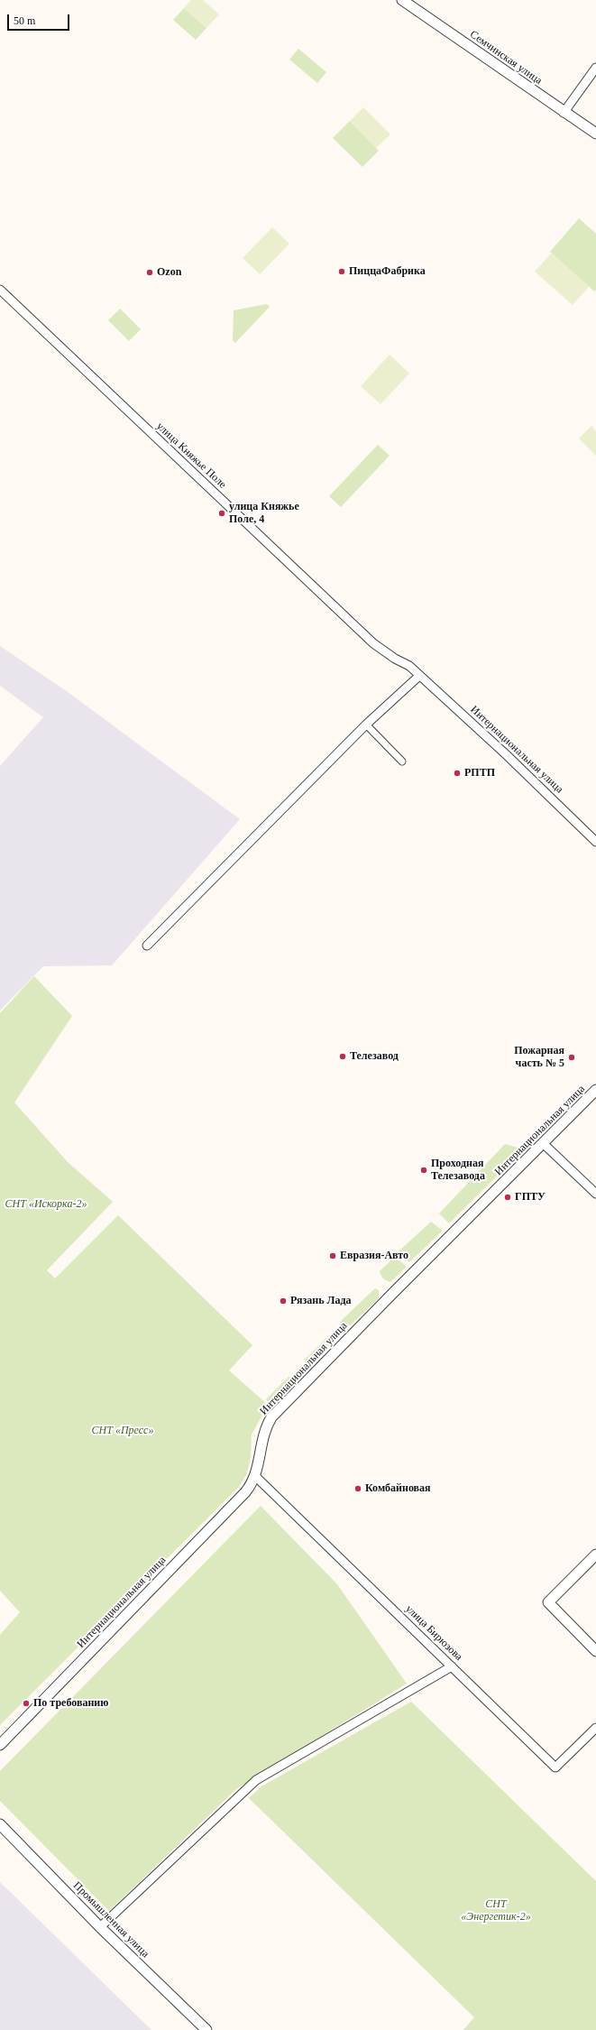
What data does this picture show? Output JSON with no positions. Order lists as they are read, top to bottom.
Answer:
{
  "streets": {
    "street": [
      "Семчинская улица",
      "улица Княжье Поле",
      "Интернациональная улица",
      "улица Бирюзова",
      "Промышленная улица"
    ]
  },
  "crossings": [
    ["улица Княжье Поле", "Интернациональная улица"],
    ["Интернациональная улица", "улица Бирюзова"]
  ],
  "parks": ["СНТ «Искорка-2»", "СНТ «Пресс»", "СНТ «Энергетик-2»"],
  "places": [
    "ПиццаФабрика",
    "Ozon",
    "улица Княжье Поле, 4",
    "РПТП",
    "Телезавод",
    "Пожарная часть № 5",
    "Проходная Телезавода",
    "ГПТУ",
    "Евразия-Авто",
    "Рязань Лада",
    "Комбайновая",
    "По требованию"
  ],
  "scale_bar": "50 m"
}
